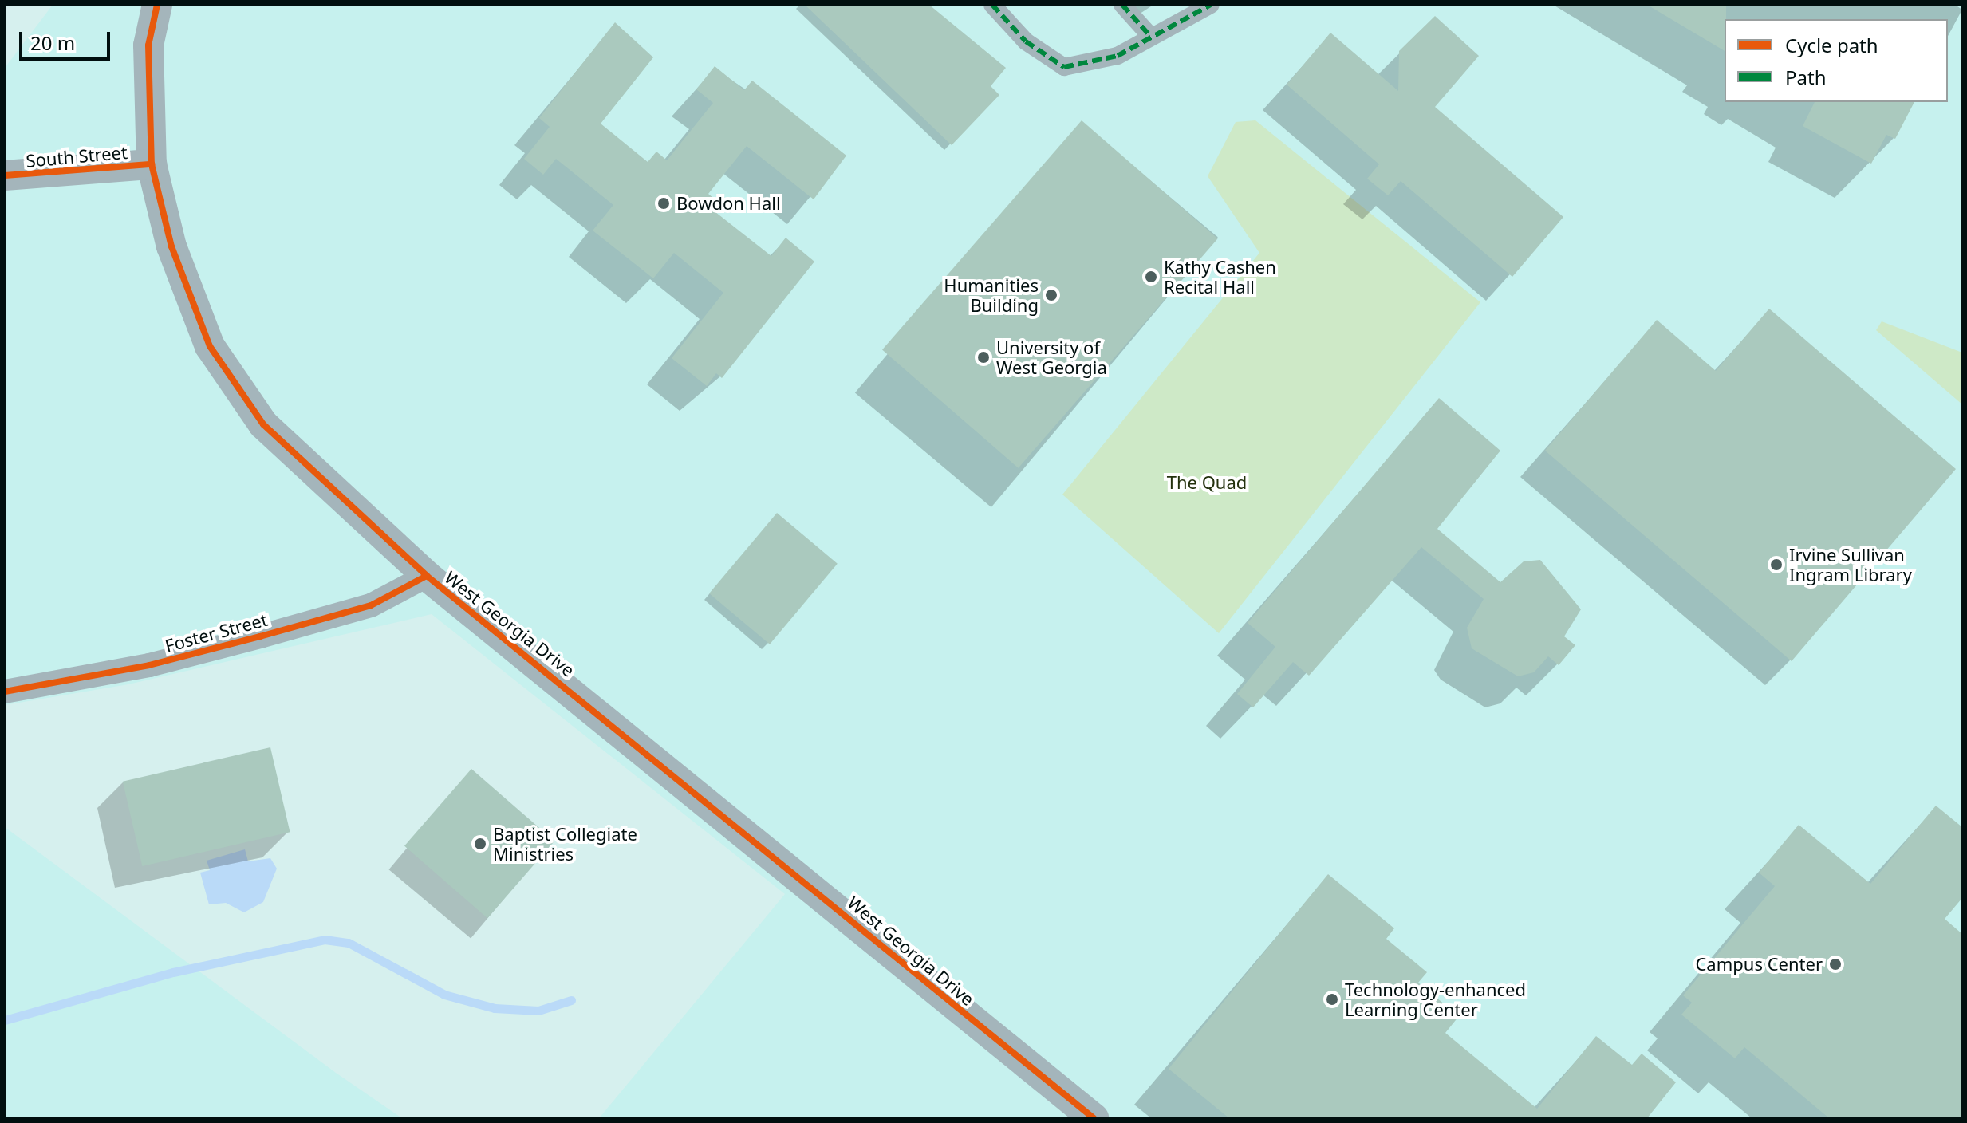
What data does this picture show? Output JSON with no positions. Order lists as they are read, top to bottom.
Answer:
{
  "streets": {
    "street": ["South Street", "West Georgia Drive", "Foster Street"]
  },
  "crossings": [
    ["South Street", "West Georgia Drive"],
    ["West Georgia Drive", "Foster Street"]
  ],
  "parks": ["The Quad"],
  "places": [
    "Bowdon Hall",
    "Kathy Cashen Recital Hall",
    "Humanities Building",
    "University of West Georgia",
    "Irvine Sullivan Ingram Library",
    "Baptist Collegiate Ministries",
    "Campus Center",
    "Technology-enhanced Learning Center"
  ],
  "legend": ["Cycle path", "Path"],
  "scale_bar": "20 m"
}
